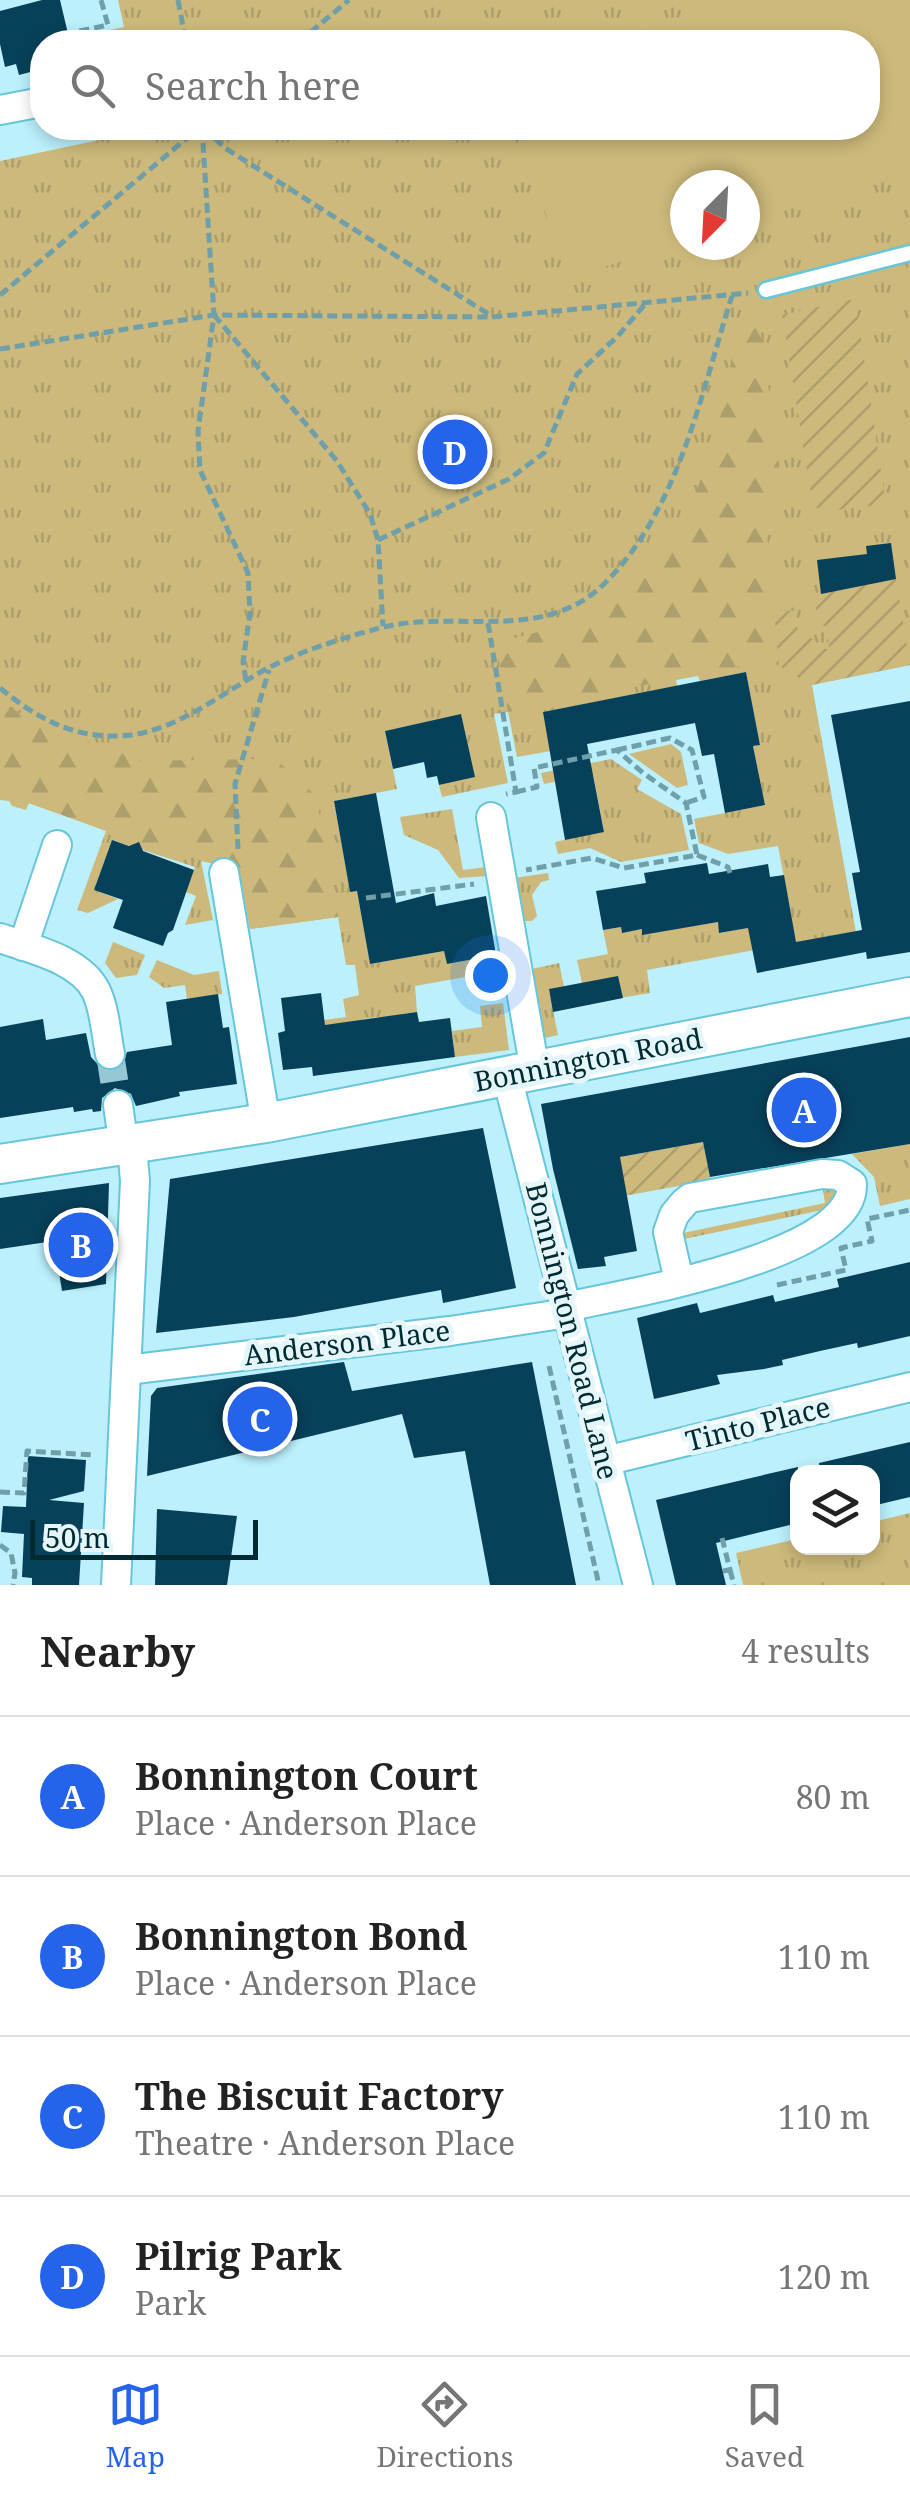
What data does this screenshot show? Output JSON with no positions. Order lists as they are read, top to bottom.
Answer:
{
  "streets": {
    "main road": ["Bonnington Road"],
    "street": ["Bonnington Road Lane", "Anderson Place", "Tinto Place"]
  },
  "crossings": [
    ["Bonnington Road", "Bonnington Road Lane"],
    ["Bonnington Road Lane", "Anderson Place"],
    ["Bonnington Road Lane", "Tinto Place"]
  ],
  "scale_bar": "50 m",
  "north": "bottom left",
  "page": {
    "search": "Search here",
    "pins": [
      "D",
      "A",
      "B",
      "C"
    ],
    "scale": "50 m",
    "heading": ["Nearby", "4 results"],
    "list": [
      {
        "mark": "A",
        "name": "Bonnington Court",
        "note": "Place · Anderson Place",
        "value": "80 m"
      },
      {
        "mark": "B",
        "name": "Bonnington Bond",
        "note": "Place · Anderson Place",
        "value": "110 m"
      },
      {
        "mark": "C",
        "name": "The Biscuit Factory",
        "note": "Theatre · Anderson Place",
        "value": "110 m"
      },
      {
        "mark": "D",
        "name": "Pilrig Park",
        "note": "Park",
        "value": "120 m"
      }
    ],
    "nav": ["Map", "Directions", "Saved"]
  }
}
